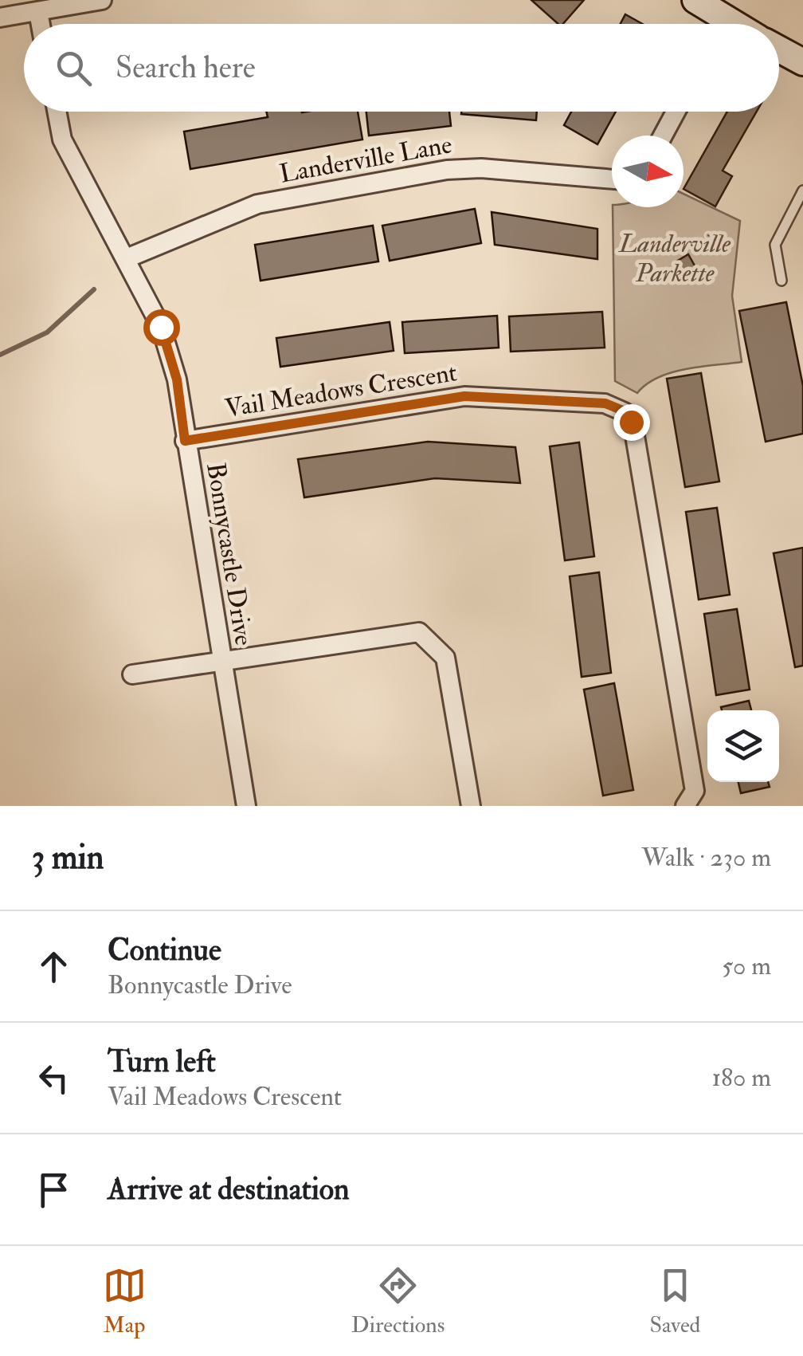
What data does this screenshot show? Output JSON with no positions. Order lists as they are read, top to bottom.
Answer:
{
  "streets": {
    "street": ["Landerville Lane", "Vail Meadows Crescent", "Bonnycastle Drive"]
  },
  "crossings": [
    ["Landerville Lane", "Bonnycastle Drive"],
    ["Vail Meadows Crescent", "Bonnycastle Drive"]
  ],
  "parks": ["Landerville Parkette"],
  "north": "right",
  "page": {
    "search": "Search here",
    "heading": ["3 min", "Walk · 230 m"],
    "list": [
      ["Continue", "Bonnycastle Drive", "50 m"],
      ["Turn left", "Vail Meadows Crescent", "180 m"],
      "Arrive at destination"
    ],
    "nav": ["Map", "Directions", "Saved"]
  }
}
